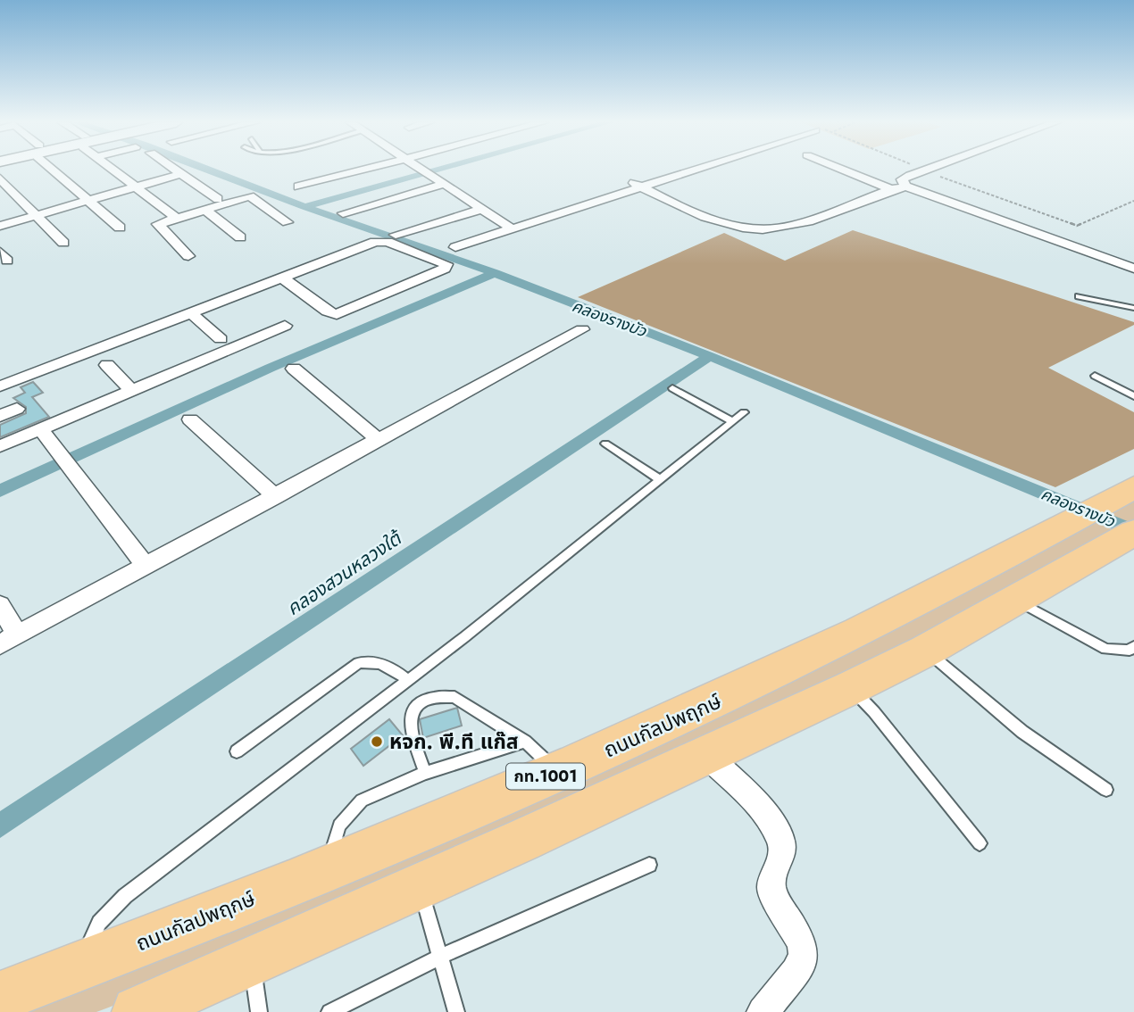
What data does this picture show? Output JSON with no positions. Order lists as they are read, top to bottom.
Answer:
{
  "streets": {
    "main road": ["ถนนกัลปพฤกษ์", "กท.1001"]
  },
  "water": ["คลองรางบัว", "คลองสวนหลวงใต้"],
  "places": ["หจก. พี.ที แก๊ส"]
}
